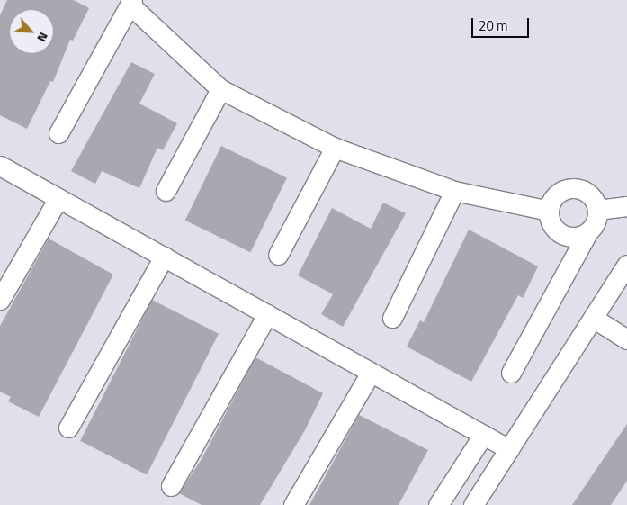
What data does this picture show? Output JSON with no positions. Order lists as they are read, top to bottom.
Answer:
{
  "scale_bar": "20 m",
  "north": "bottom right"
}
